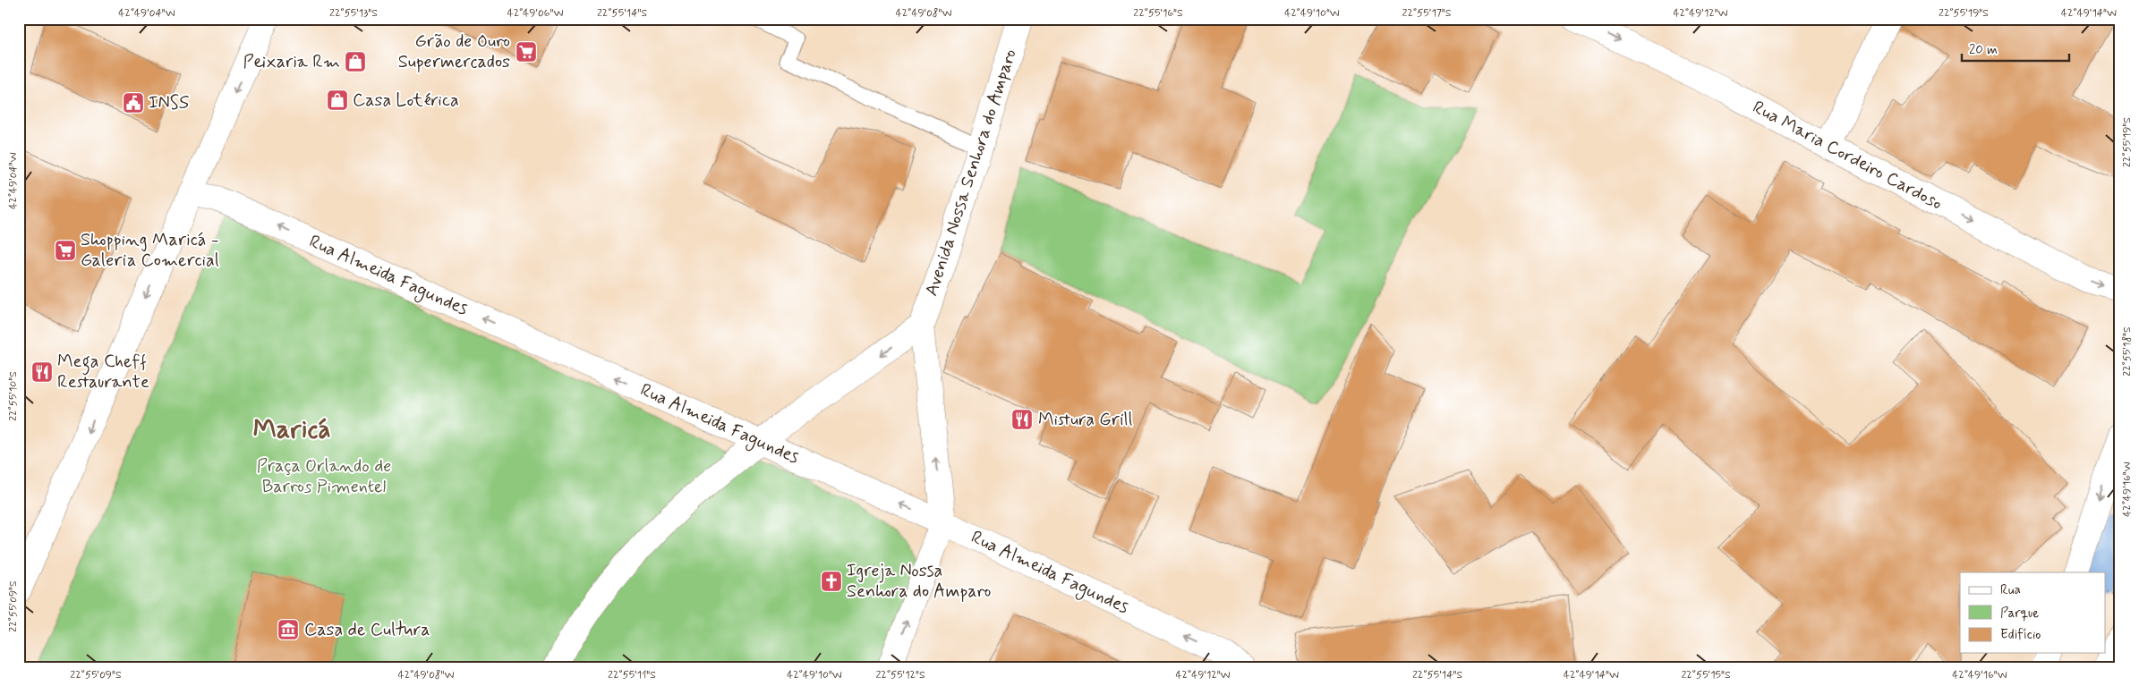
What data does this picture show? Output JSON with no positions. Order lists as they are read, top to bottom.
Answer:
{
  "streets": {
    "main road": ["Rua Maria Cordeiro Cardoso", "Avenida Nossa Senhora do Amparo", "Rua Almeida Fagundes"]
  },
  "crossings": [
    ["Avenida Nossa Senhora do Amparo", "Rua Almeida Fagundes"]
  ],
  "one_way": ["Rua Maria Cordeiro Cardoso", "Avenida Nossa Senhora do Amparo", "Rua Almeida Fagundes"],
  "districts": ["Maricá"],
  "parks": ["Praça Orlando de Barros Pimentel"],
  "places": {
    "supermarket": ["Grão de Ouro Supermercados", "Shopping Maricá - Galeria Comercial"],
    "shop": ["Peixaria Rm", "Casa Lotérica"],
    "public building": ["INSS"],
    "restaurant": ["Mega Cheff Restaurante", "Mistura Grill"],
    "church": ["Igreja Nossa Senhora do Amparo"],
    "museum": ["Casa de Cultura"]
  },
  "legend": ["Rua", "Parque", "Edifício"],
  "scale_bar": "20 m",
  "coordinates": [
    "42°49'04\"W",
    "22°55'13\"S",
    "42°49'06\"W",
    "22°55'14\"S",
    "42°49'08\"W",
    "22°55'16\"S",
    "42°49'10\"W",
    "22°55'17\"S",
    "42°49'12\"W",
    "22°55'19\"S",
    "42°49'14\"W",
    "22°55'18\"S",
    "22°55'10\"S",
    "42°49'16\"W",
    "22°55'09\"S",
    "22°55'11\"S",
    "22°55'12\"S",
    "22°55'15\"S"
  ]
}
